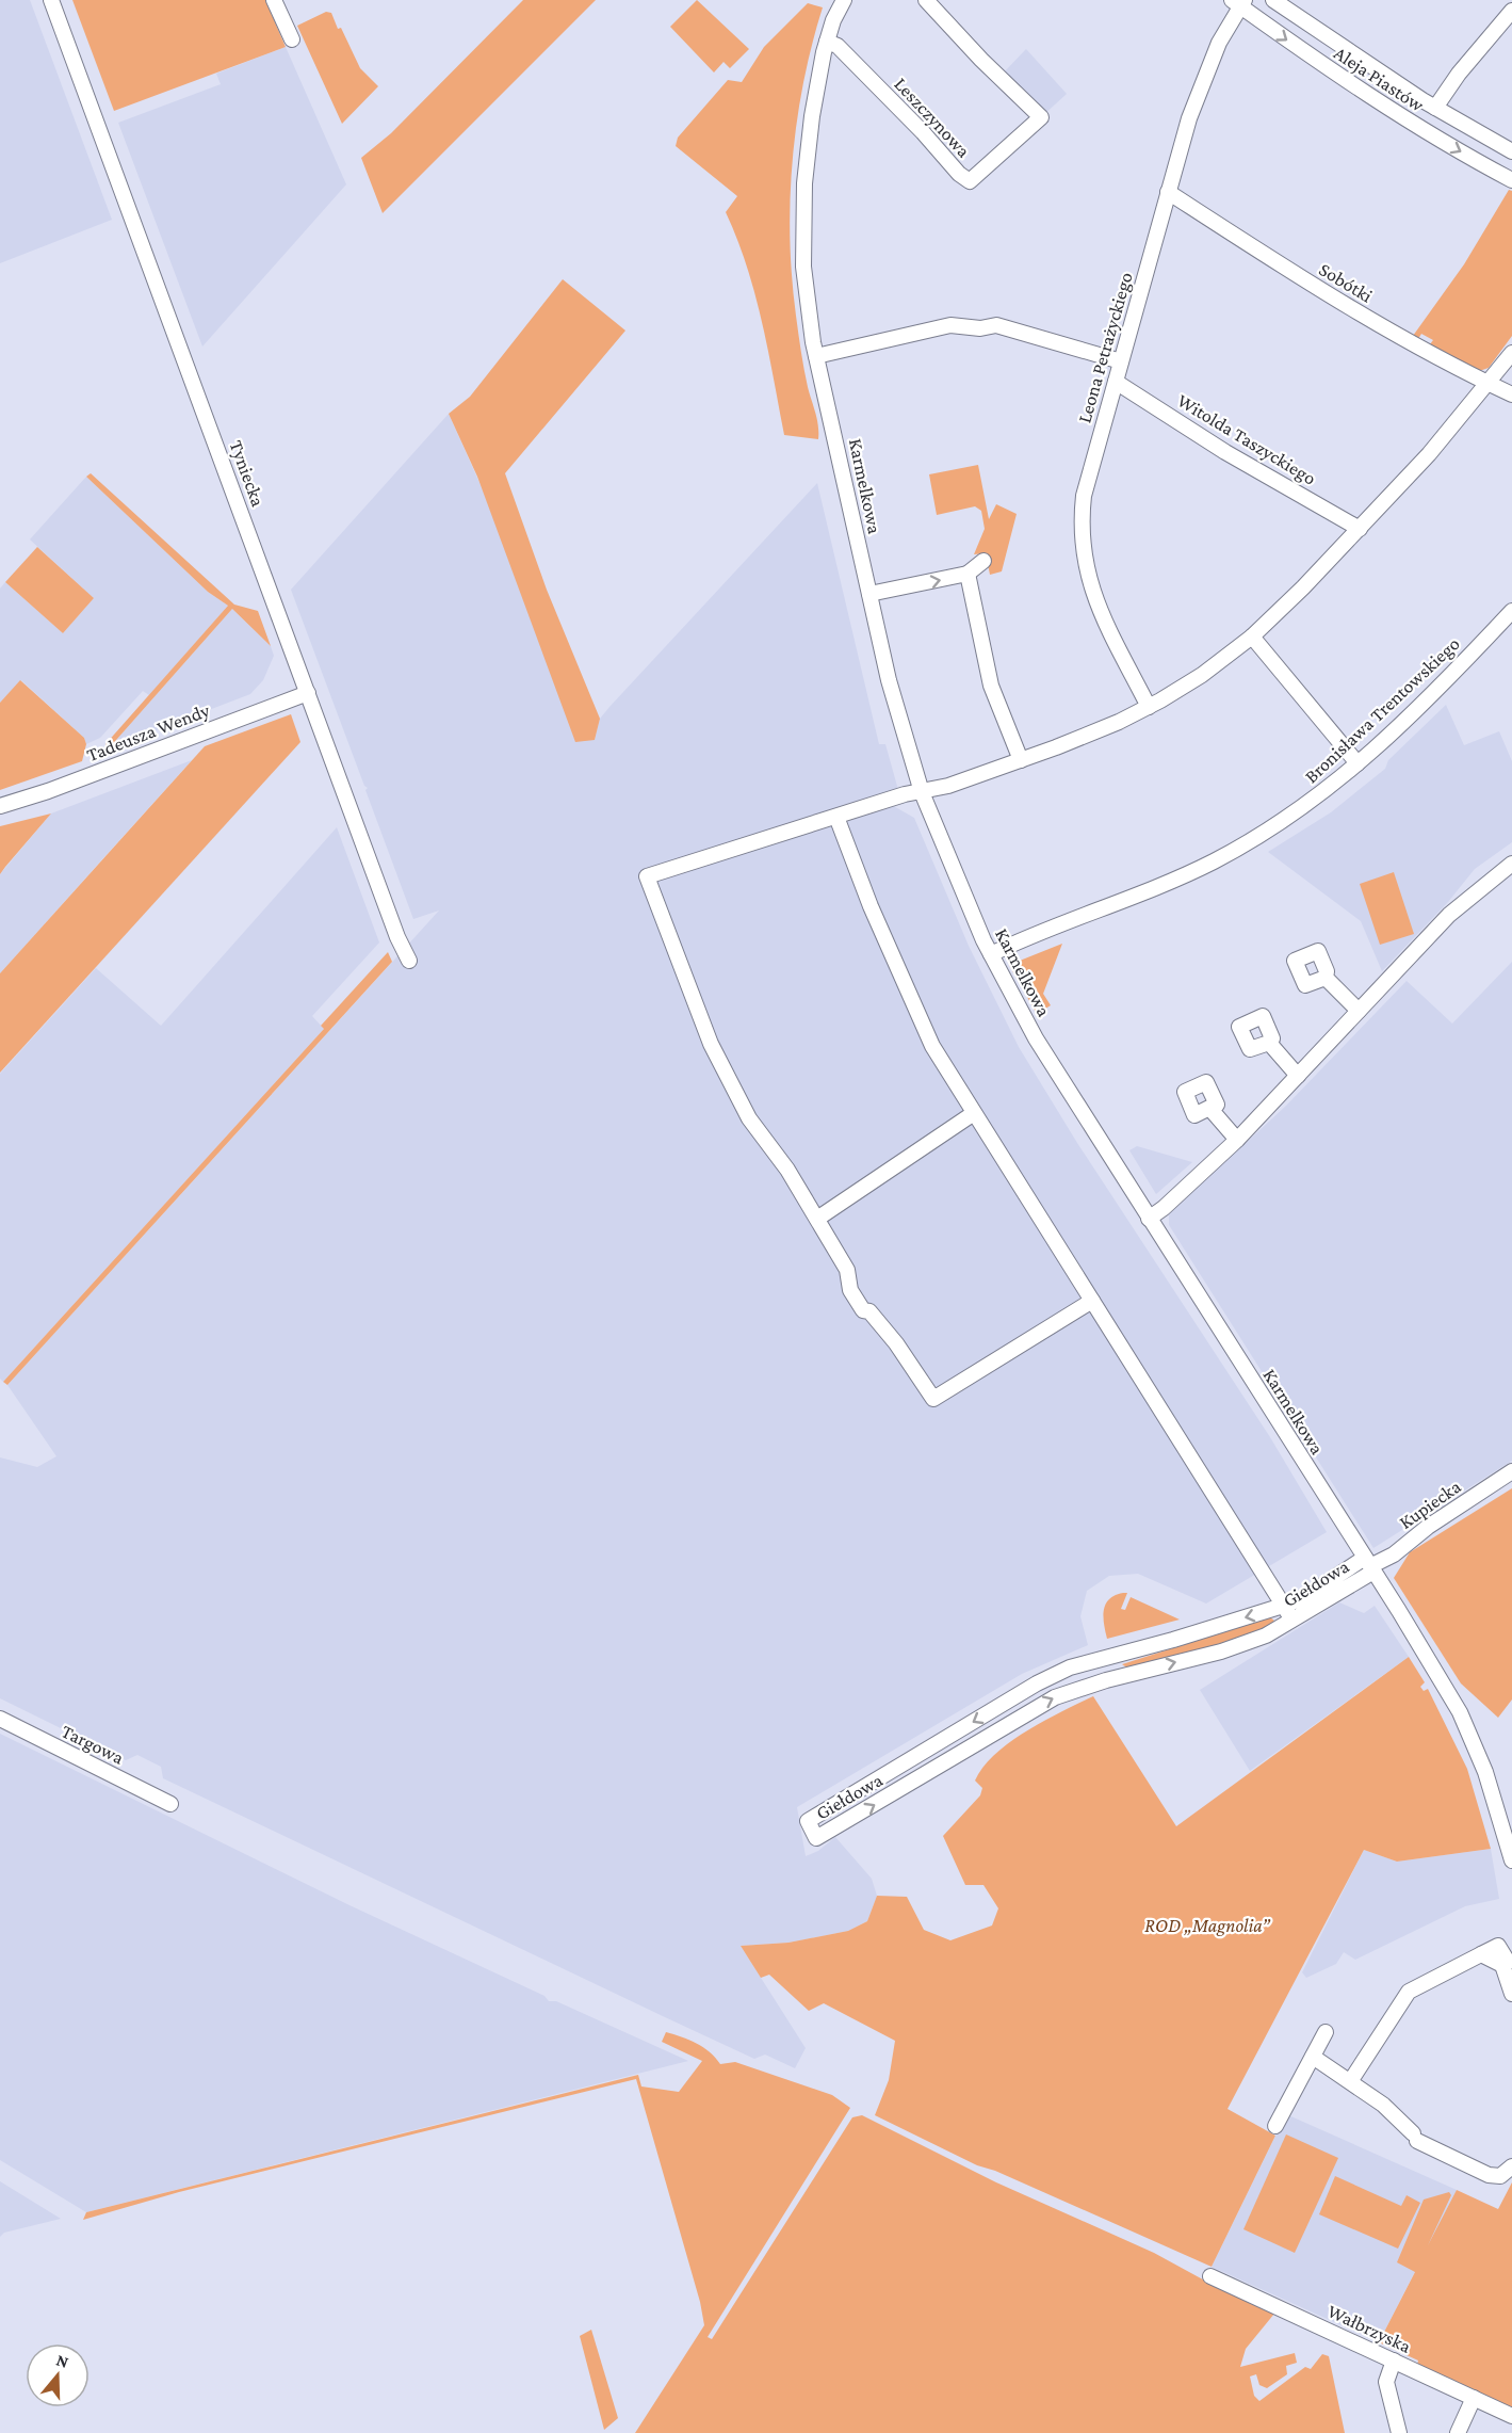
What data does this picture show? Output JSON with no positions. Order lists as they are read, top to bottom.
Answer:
{
  "streets": {
    "street": [
      "Aleja Piastów",
      "Leszczynowa",
      "Sobótki",
      "Leona Petrażyckiego",
      "Witolda Taszyckiego",
      "Tyniecka",
      "Karmelkowa",
      "Bronisława Trentowskiego",
      "Tadeusza Wendy",
      "Kupiecka",
      "Giełdowa",
      "Targowa",
      "Wałbrzyska"
    ]
  },
  "crossings": [
    ["Aleja Piastów", "Leona Petrażyckiego"],
    ["Leszczynowa", "Karmelkowa"],
    ["Sobótki", "Leona Petrażyckiego"],
    ["Leona Petrażyckiego", "Witolda Taszyckiego"],
    ["Tyniecka", "Tadeusza Wendy"],
    ["Karmelkowa", "Bronisława Trentowskiego"],
    ["Karmelkowa", "Kupiecka"],
    ["Karmelkowa", "Giełdowa"],
    ["Kupiecka", "Giełdowa"]
  ],
  "parks": ["ROD „Magnolia”"],
  "north": "top"
}
